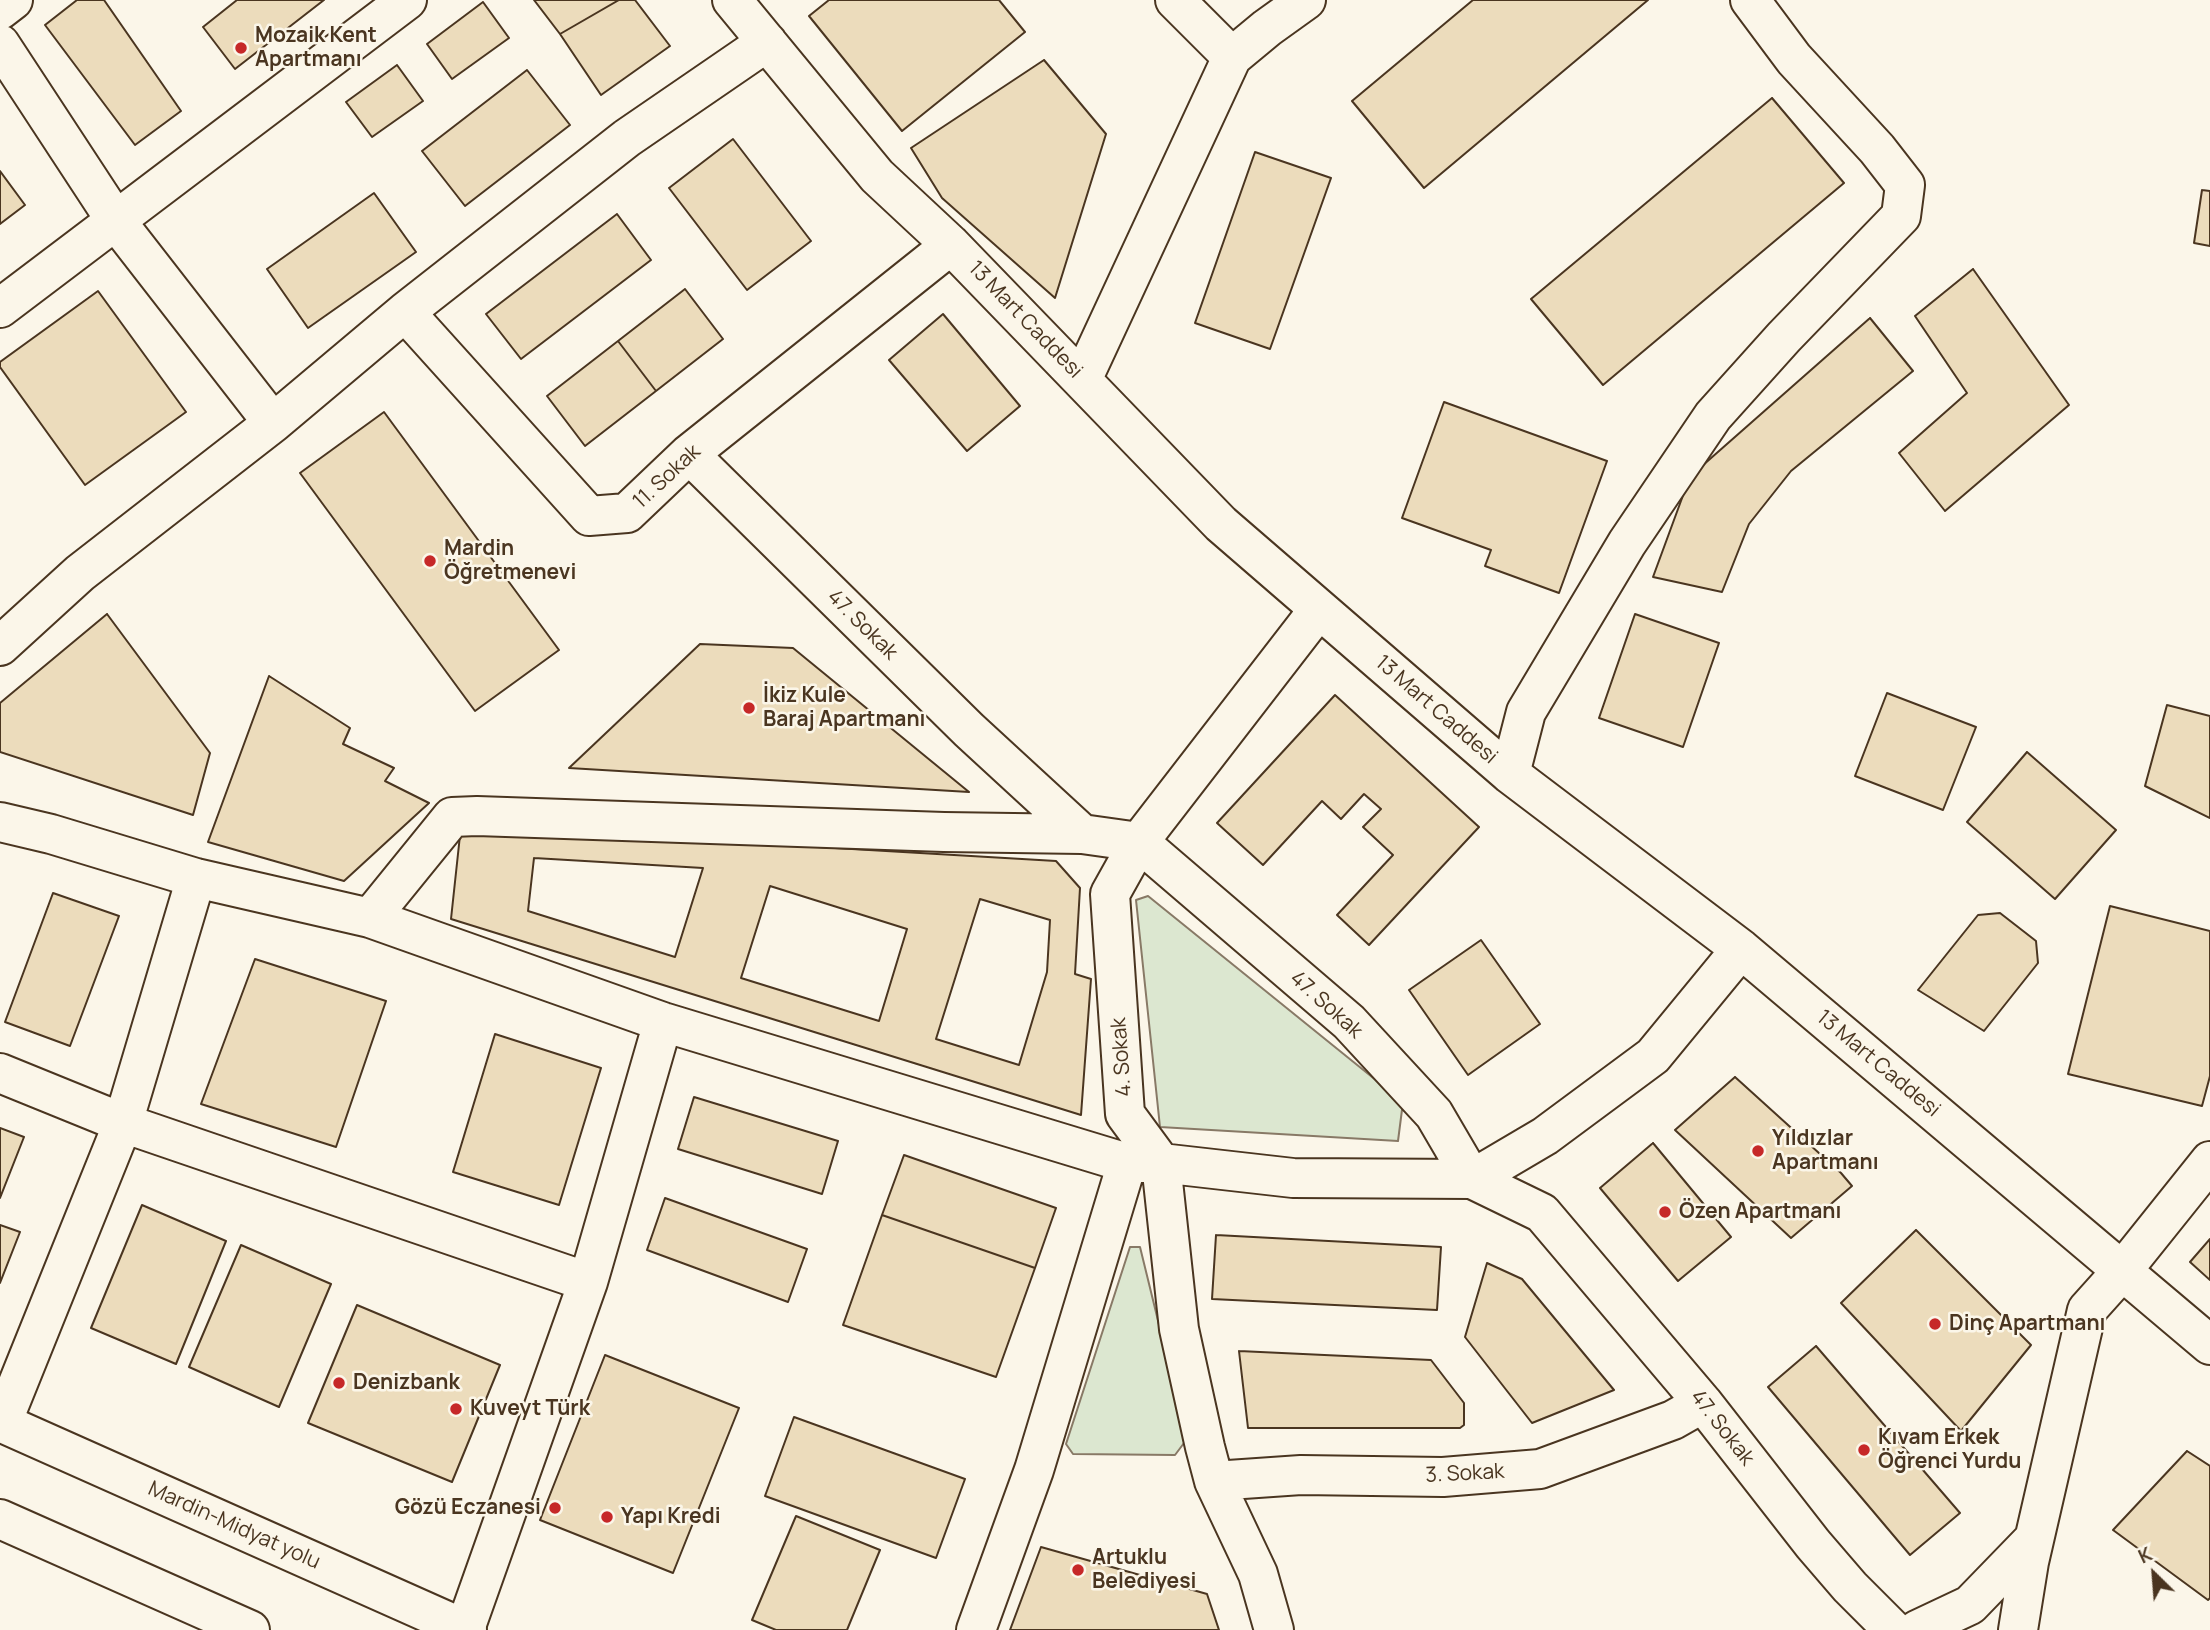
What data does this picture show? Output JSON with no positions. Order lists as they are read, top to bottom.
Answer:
{
  "streets": {
    "main road": [
      "13 Mart Caddesi",
      "11. Sokak",
      "47. Sokak",
      "4. Sokak",
      "3. Sokak",
      "Mardin-Midyat yolu"
    ]
  },
  "crossings": [
    ["13 Mart Caddesi", "11. Sokak"],
    ["13 Mart Caddesi", "4. Sokak"],
    ["11. Sokak", "47. Sokak"],
    ["47. Sokak", "4. Sokak"],
    ["47. Sokak", "3. Sokak"]
  ],
  "places": [
    "Mozaik Kent Apartmanı",
    "Mardin Öğretmenevi",
    "İkiz Kule Baraj Apartmanı",
    "Yıldızlar Apartmanı",
    "Özen Apartmanı",
    "Dinç Apartmanı",
    "Denizbank",
    "Kuveyt Türk",
    "Kıvam Erkek Öğrenci Yurdu",
    "Gözü Eczanesi",
    "Yapı Kredi",
    "Artuklu Belediyesi"
  ],
  "north": "top left"
}
